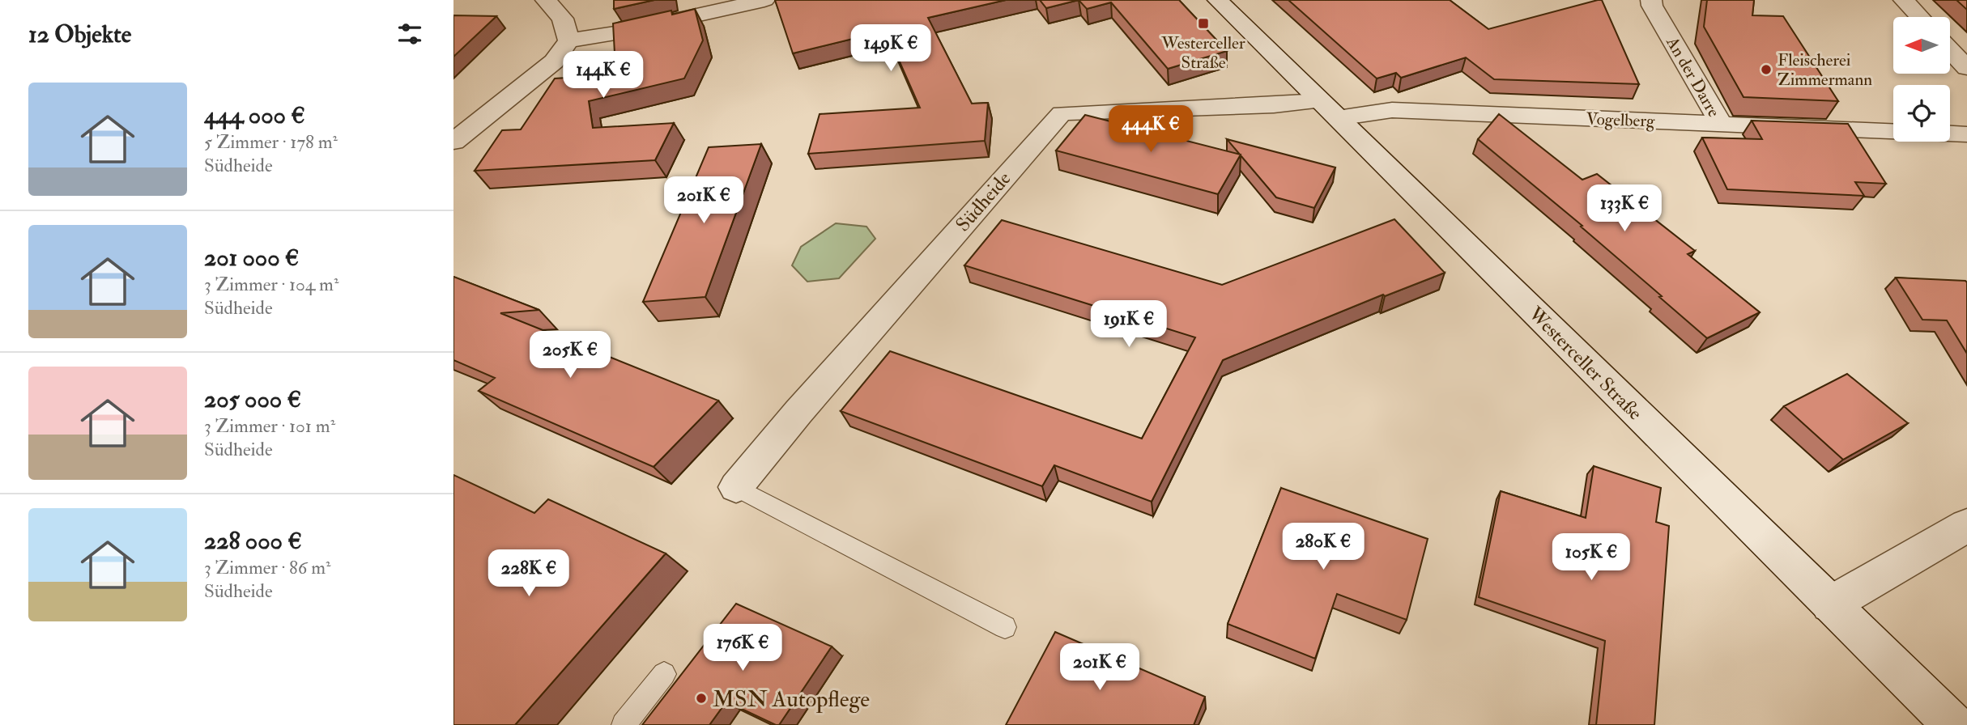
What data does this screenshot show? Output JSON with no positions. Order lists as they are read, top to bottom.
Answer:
{
  "streets": {
    "street": [
      "An der Darre",
      "Vogelberg",
      "Südheide",
      "Westerceller Straße"
    ]
  },
  "crossings": [
    ["An der Darre", "Vogelberg"],
    ["Vogelberg", "Südheide"],
    ["Vogelberg", "Westerceller Straße"],
    ["Südheide", "Westerceller Straße"]
  ],
  "places": {
    "transit": ["Westerceller Straße"],
    "other": ["Fleischerei Zimmermann", "MSN Autopflege"]
  },
  "north": "left",
  "page": {
    "heading": "12 Objekte",
    "price": [
      "149K €",
      "144K €",
      "444K €",
      "201K €",
      "133K €",
      "191K €",
      "205K €",
      "280K €",
      "105K €",
      "228K €",
      "176K €",
      "201K €"
    ],
    "list": [
      {
        "name": "444 000 €",
        "note": "5 Zimmer · 178 m² · Südheide"
      },
      {
        "name": "201 000 €",
        "note": "3 Zimmer · 104 m² · Südheide"
      },
      {
        "name": "205 000 €",
        "note": "3 Zimmer · 101 m² · Südheide"
      },
      {
        "name": "228 000 €",
        "note": "3 Zimmer · 86 m² · Südheide"
      }
    ]
  }
}
